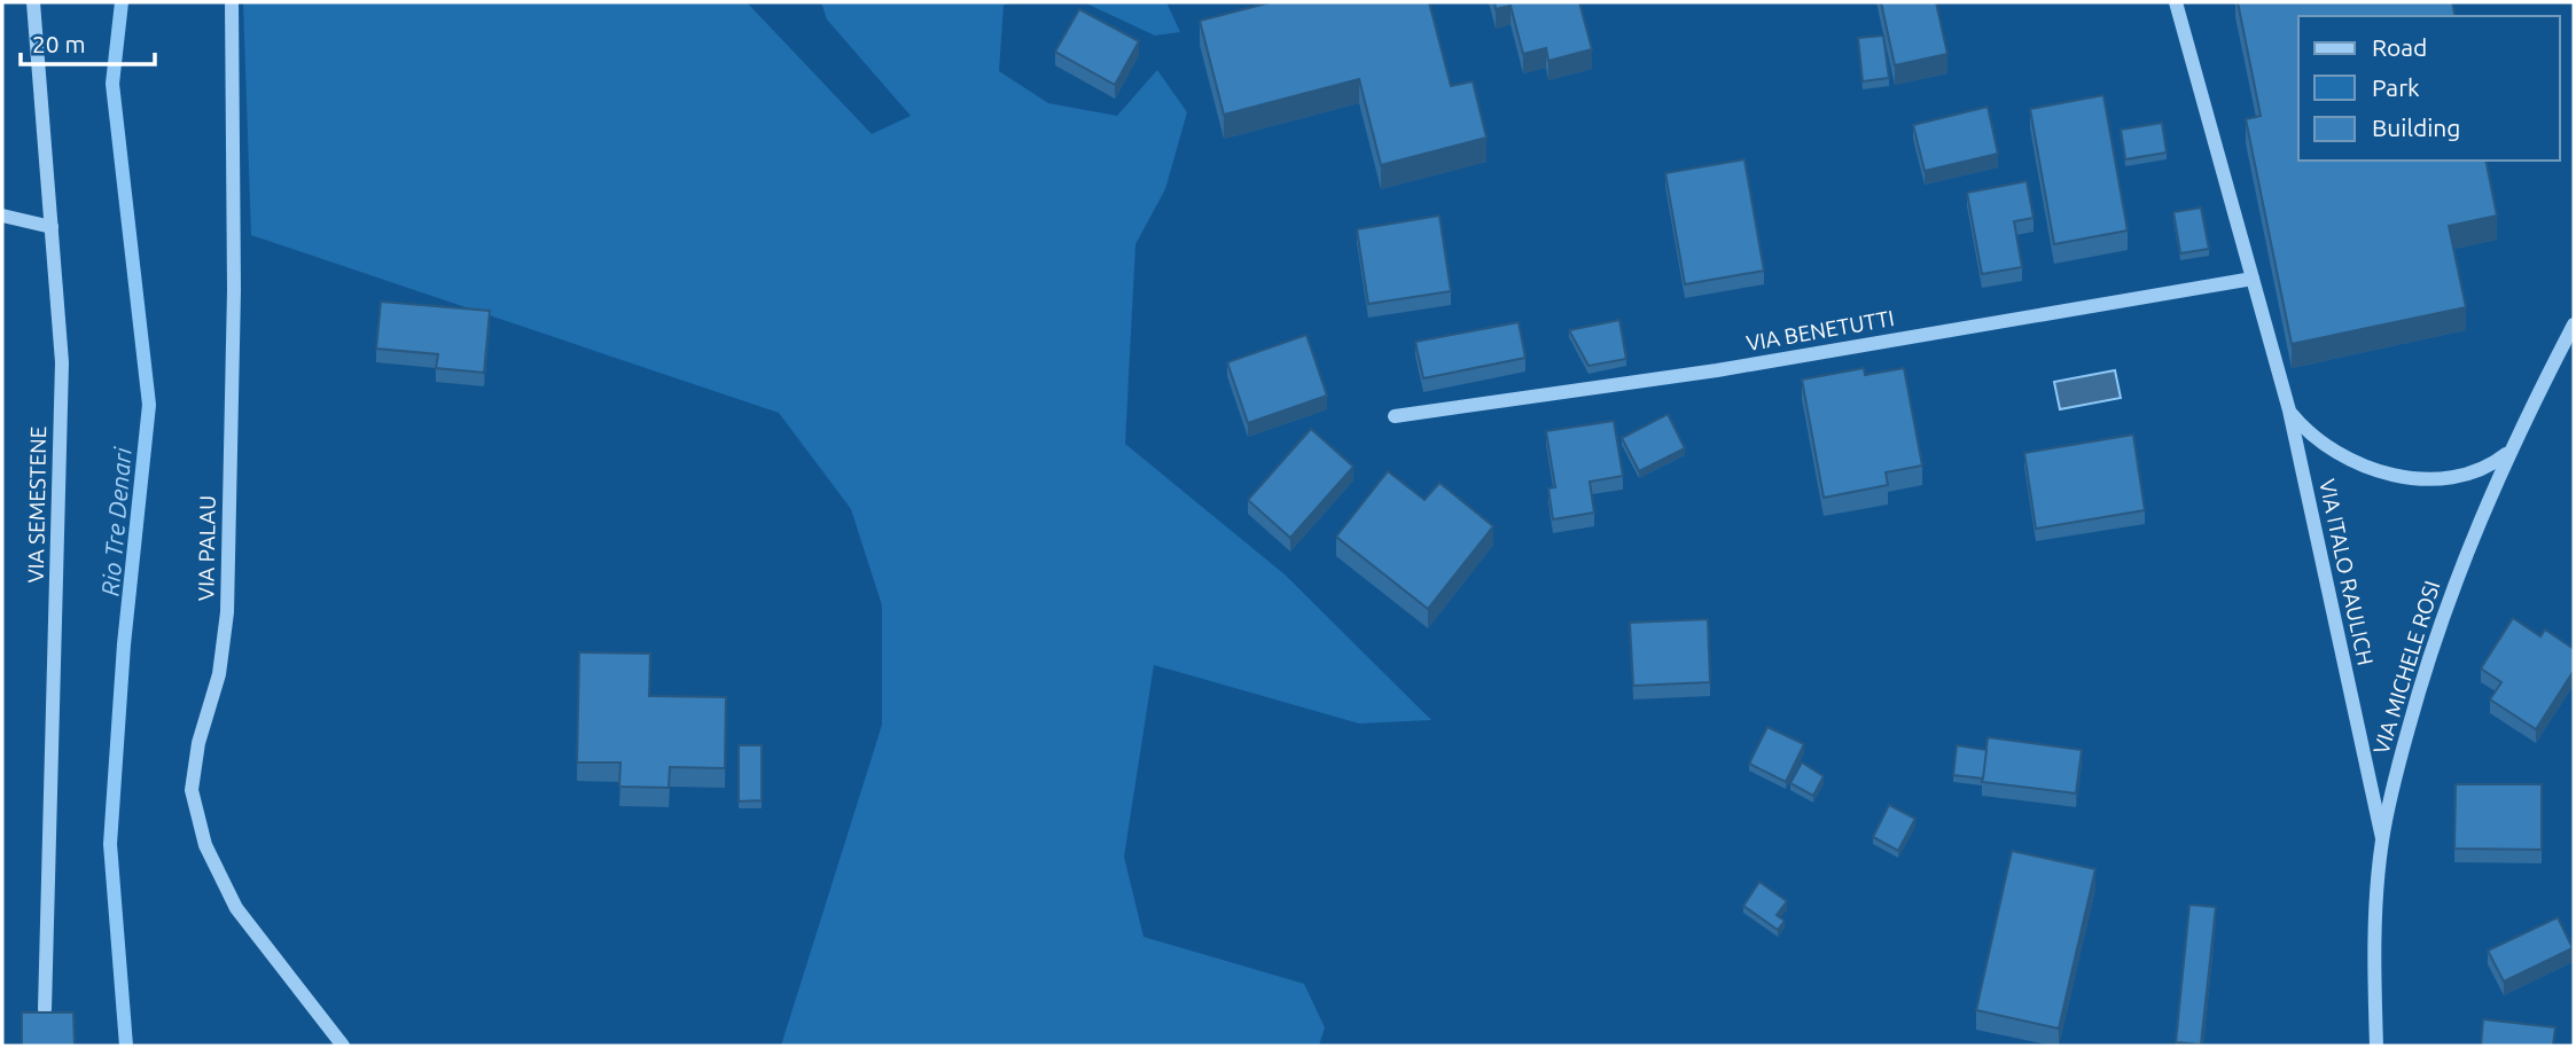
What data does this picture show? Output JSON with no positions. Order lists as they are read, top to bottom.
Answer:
{
  "streets": {
    "street": [
      "VIA BENETUTTI",
      "VIA SEMESTENE",
      "VIA PALAU",
      "VIA ITALO RAULICH",
      "VIA MICHELE ROSI"
    ]
  },
  "crossings": [
    ["VIA BENETUTTI", "VIA ITALO RAULICH"],
    ["VIA ITALO RAULICH", "VIA MICHELE ROSI"]
  ],
  "water": ["Rio Tre Denari"],
  "legend": ["Road", "Park", "Building"],
  "scale_bar": "20 m"
}
